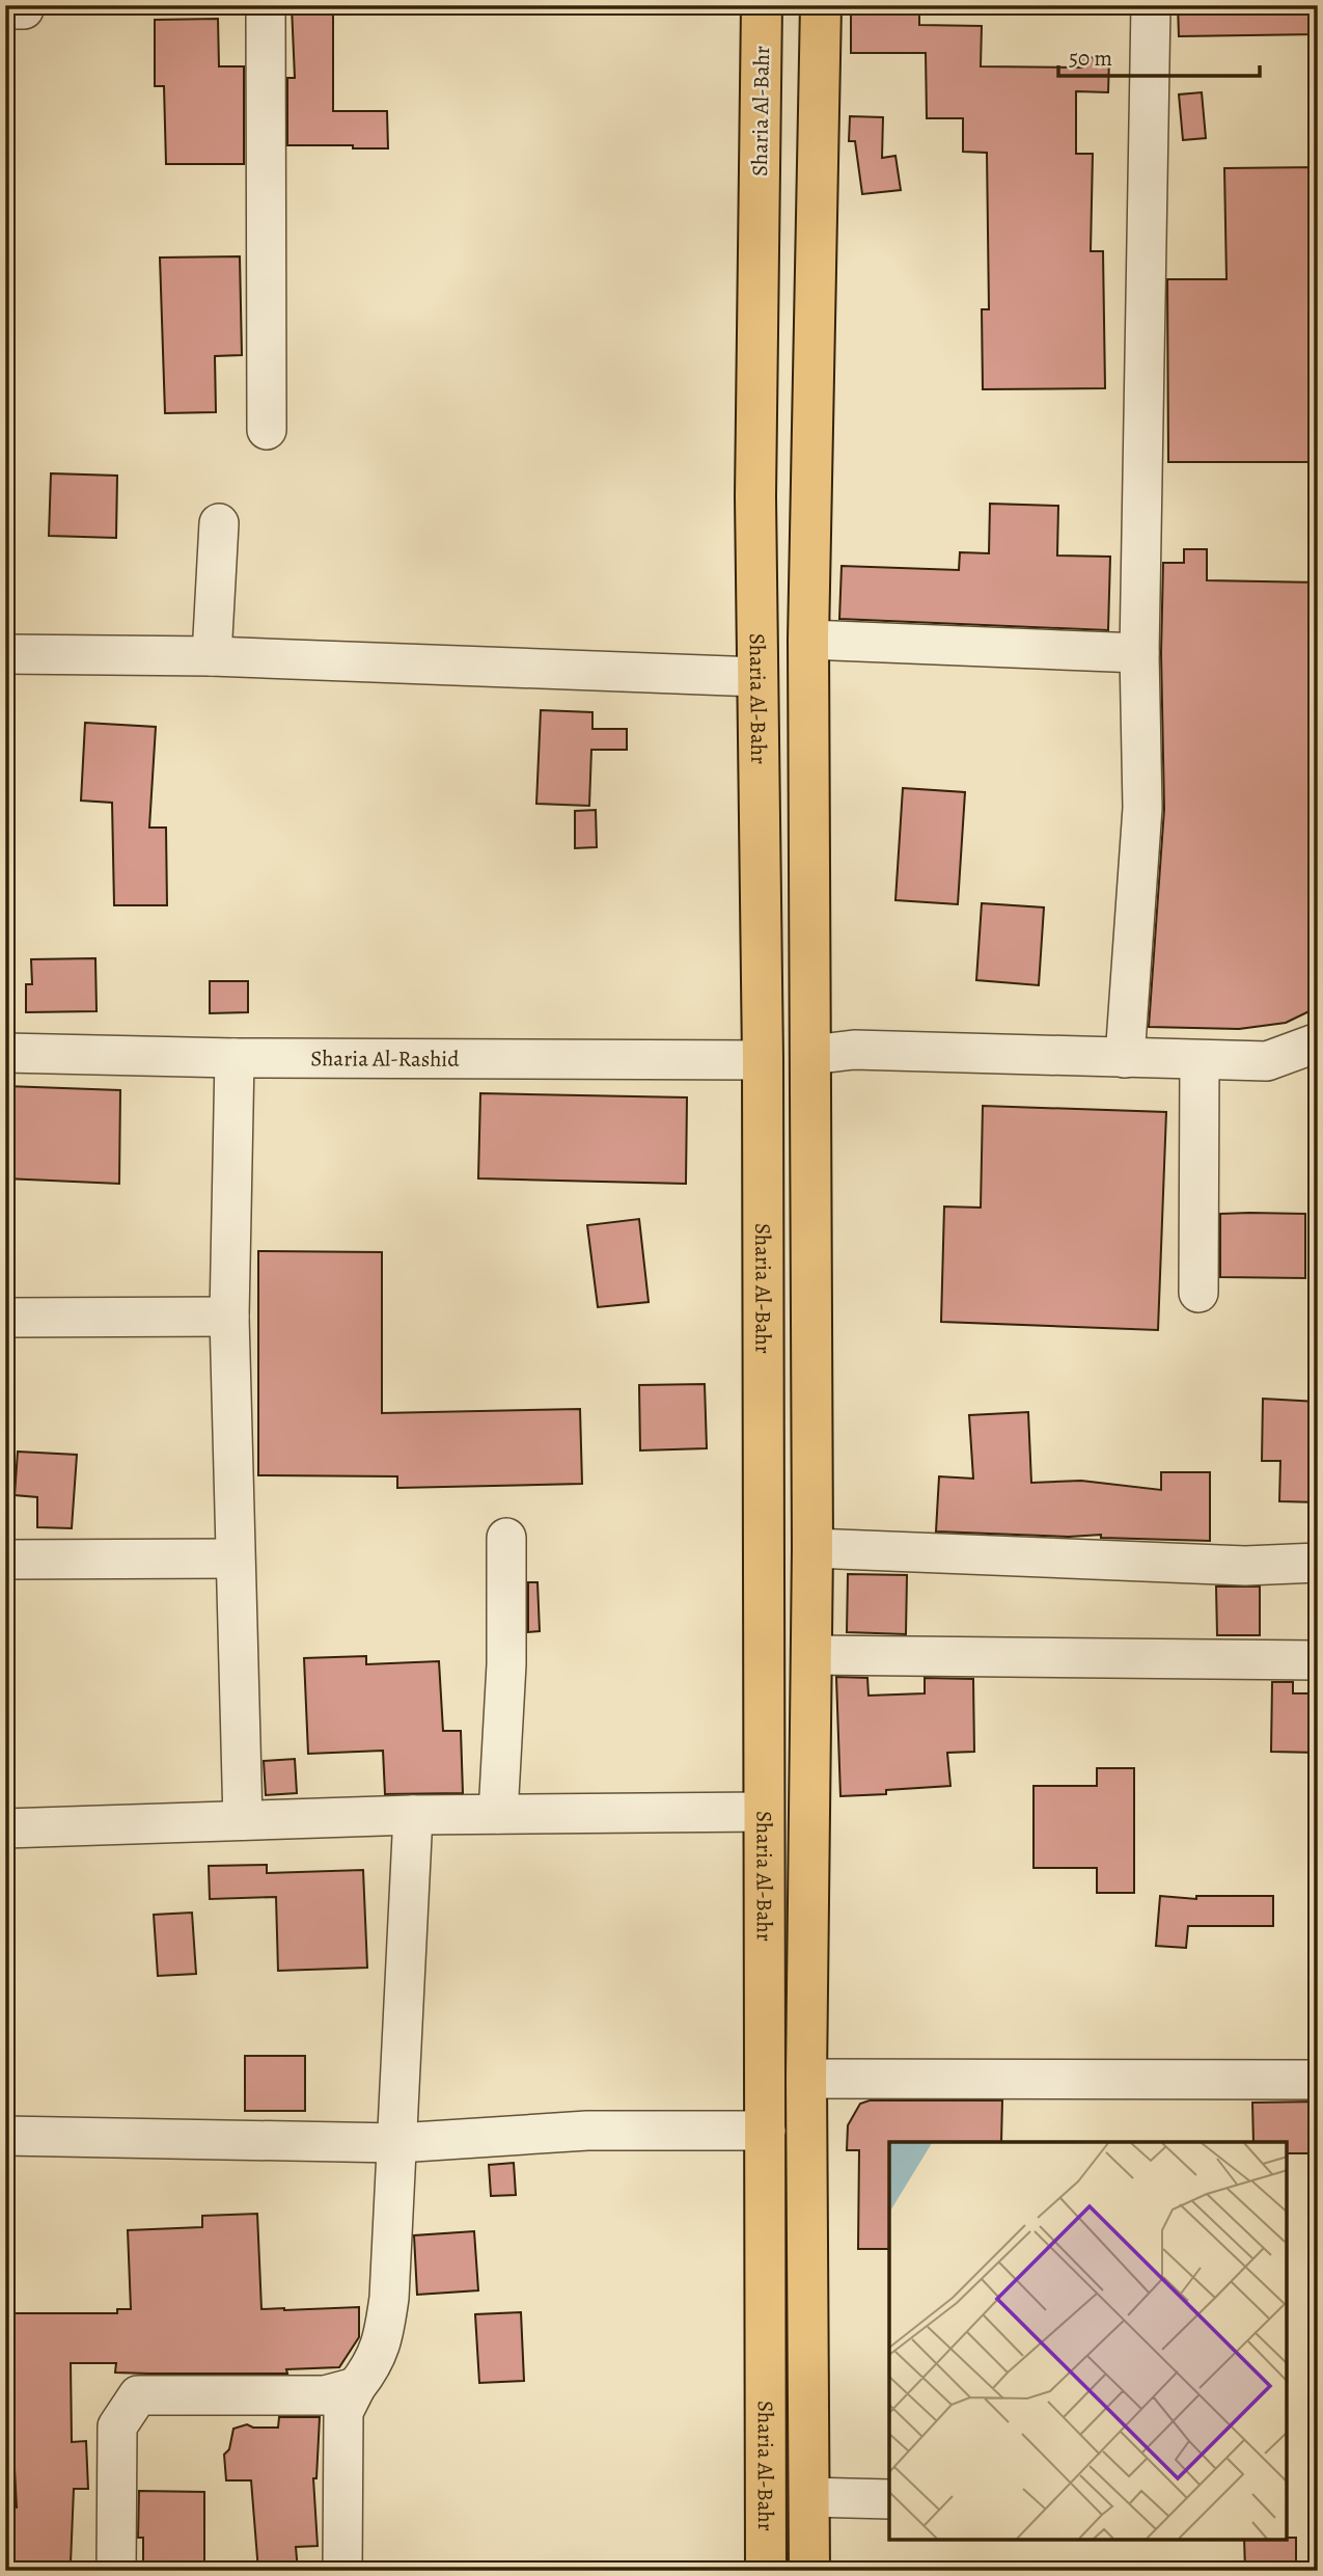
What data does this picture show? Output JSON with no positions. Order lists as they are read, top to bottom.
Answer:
{
  "streets": {
    "main road": ["Sharia Al-Bahr"],
    "street": ["Sharia Al-Rashid"]
  },
  "crossings": [
    ["Sharia Al-Bahr", "Sharia Al-Rashid"]
  ],
  "scale_bar": "50 m"
}
